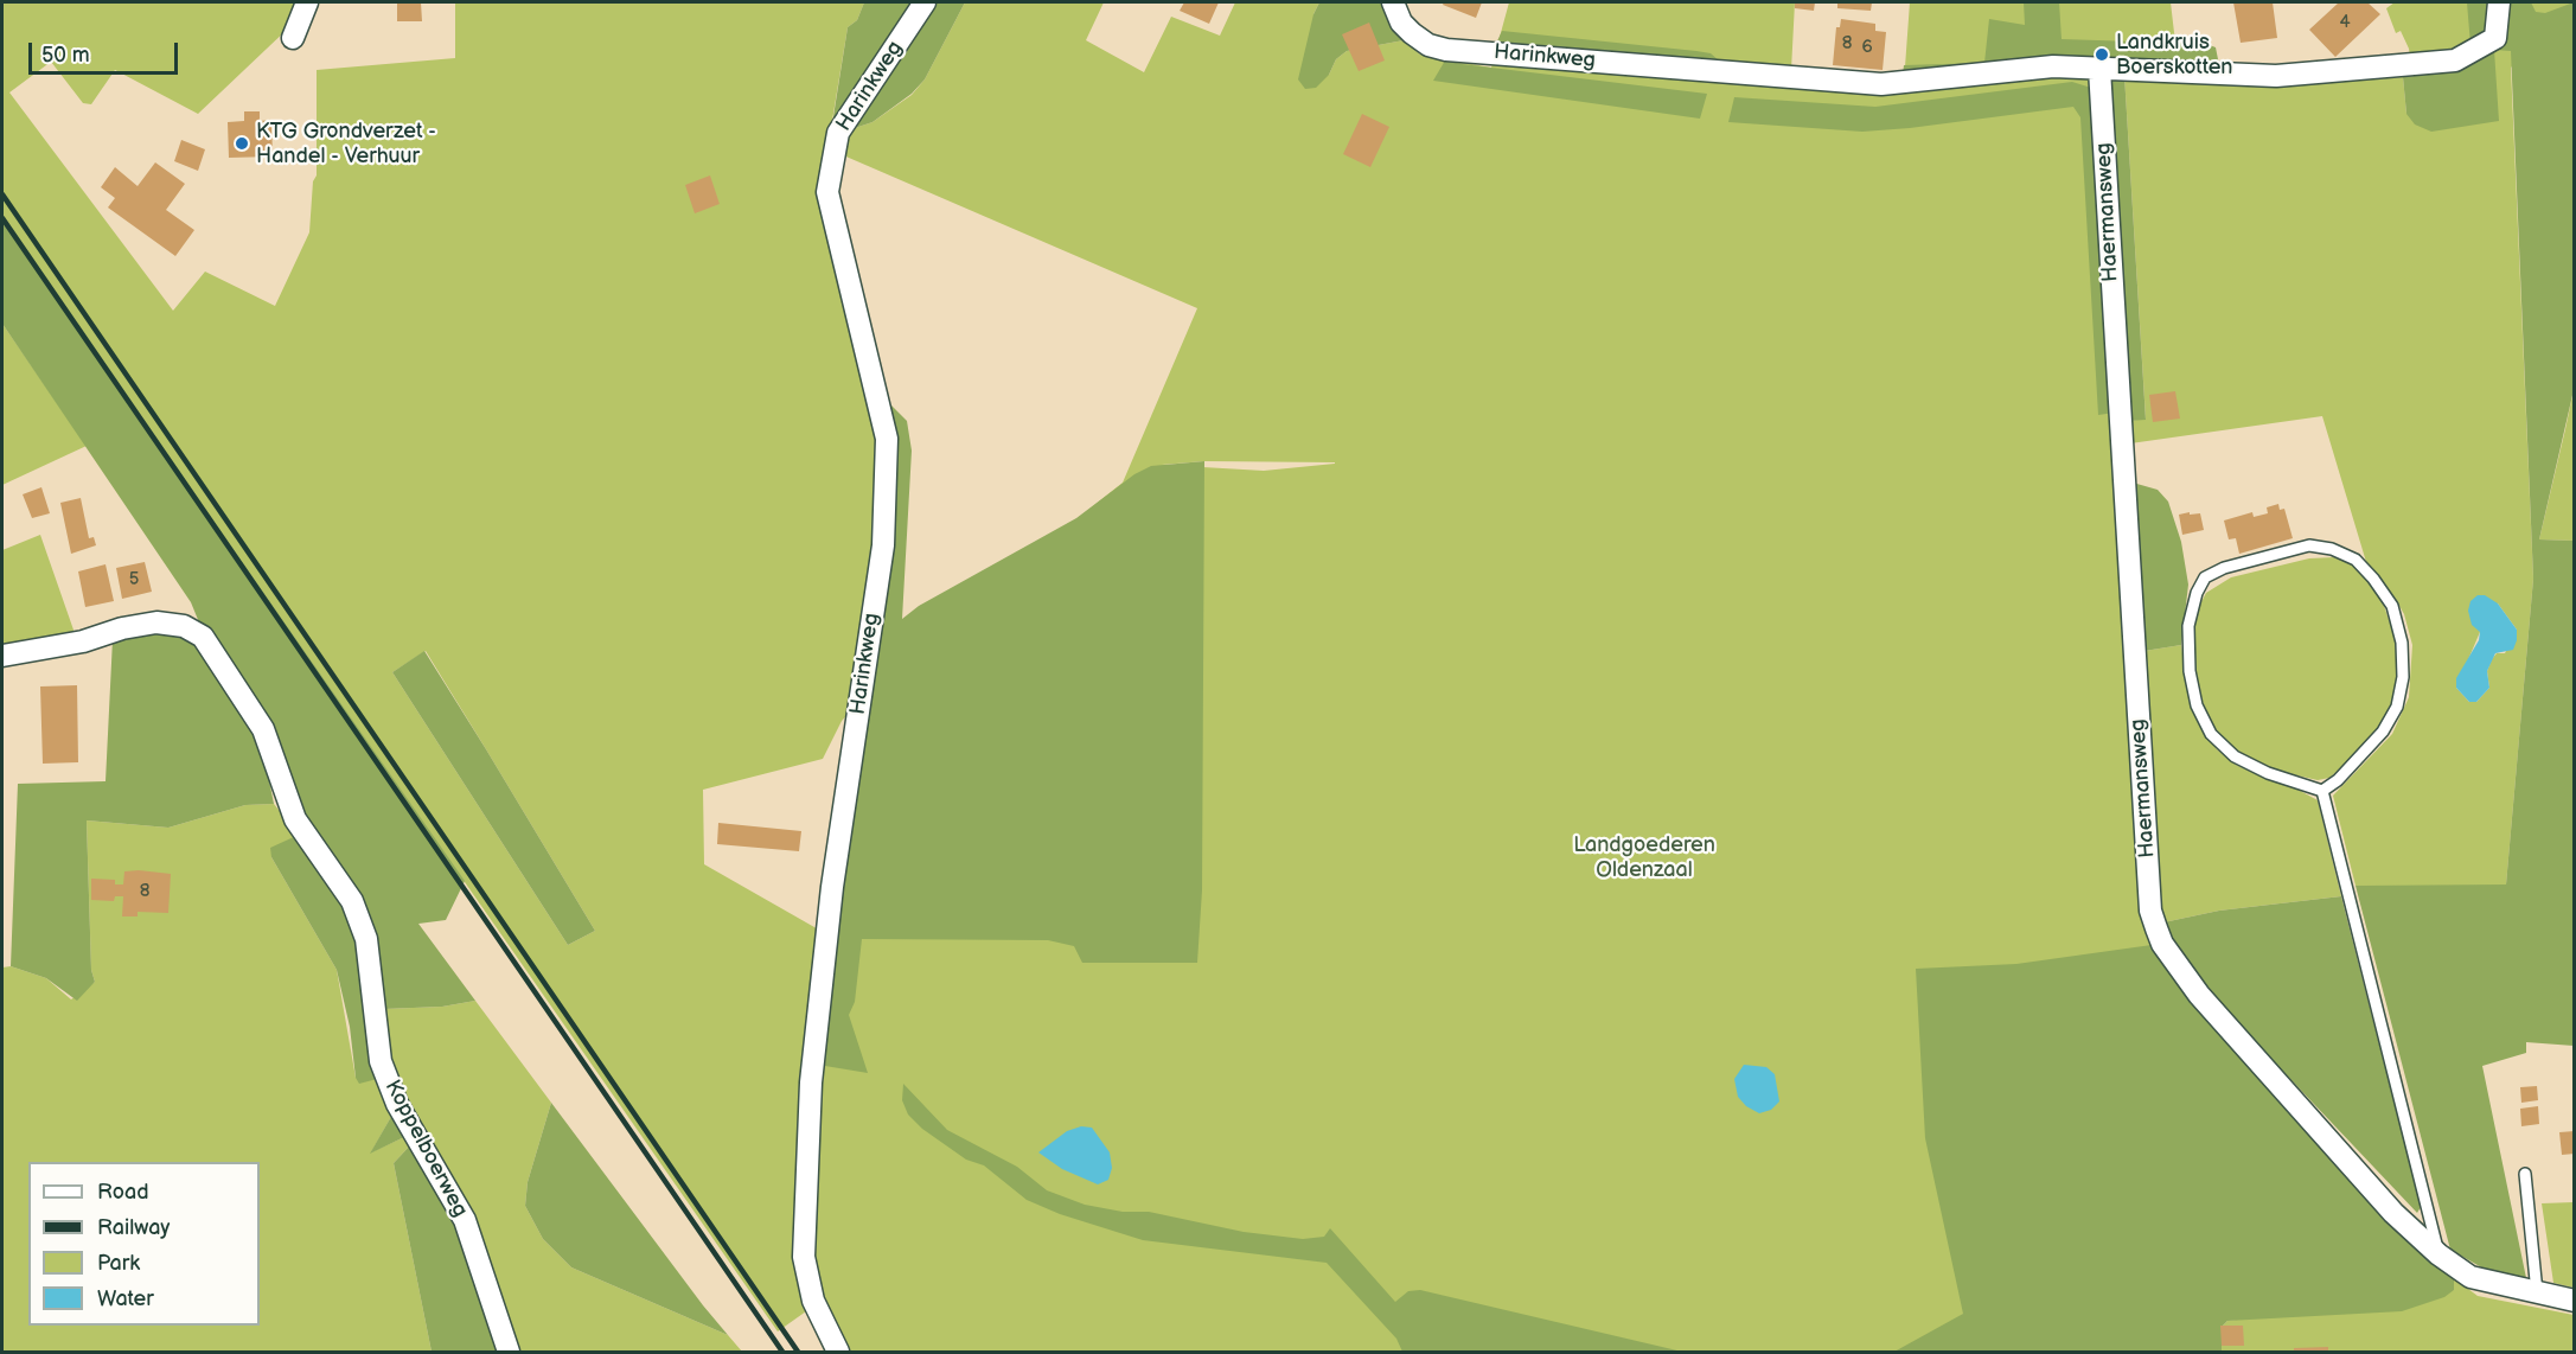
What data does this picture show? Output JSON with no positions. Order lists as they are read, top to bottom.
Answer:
{
  "streets": {
    "street": ["Harinkweg", "Haermansweg", "Koppelboerweg"]
  },
  "crossings": [
    ["Harinkweg", "Haermansweg"]
  ],
  "parks": ["Landgoederen Oldenzaal"],
  "places": ["Landkruis Boerskotten", "KTG Grondverzet - Handel - Verhuur"],
  "house_numbers": [
    "4",
    "8",
    "6",
    "5",
    "8"
  ],
  "legend": [
    "Road",
    "Railway",
    "Park",
    "Water"
  ],
  "scale_bar": "50 m"
}
